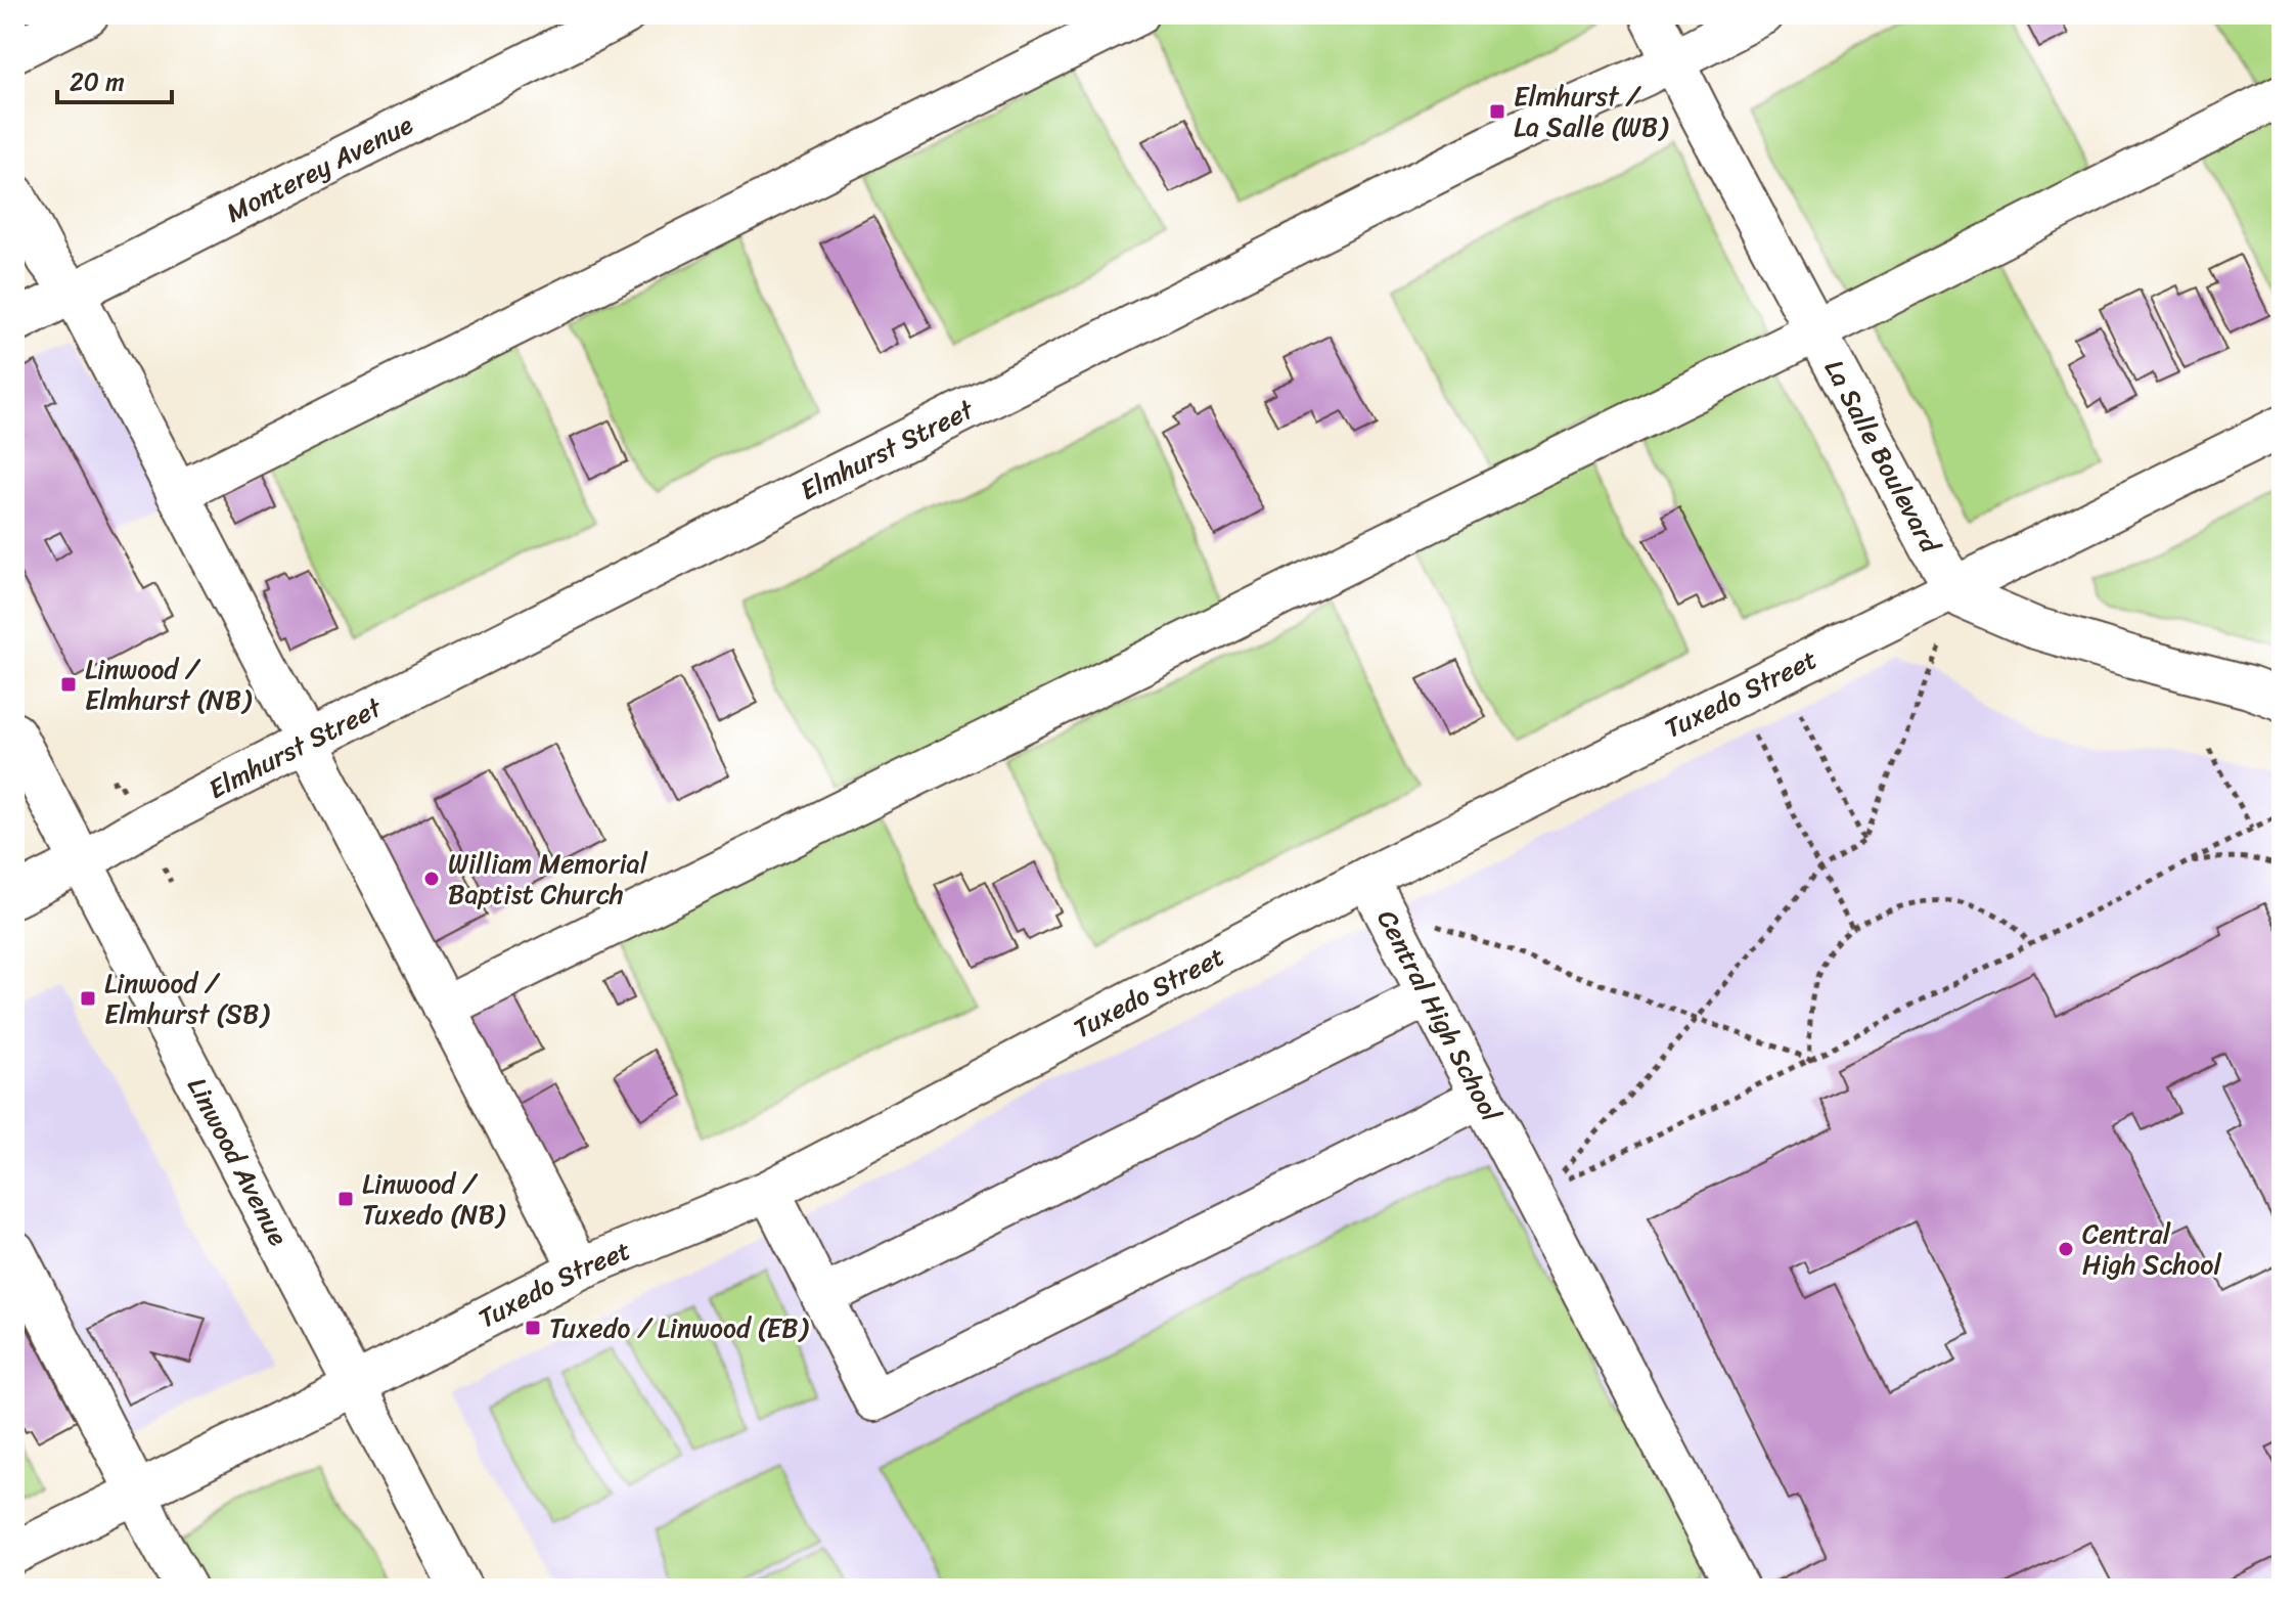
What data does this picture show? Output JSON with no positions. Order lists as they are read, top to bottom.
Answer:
{
  "streets": {
    "street": [
      "Monterey Avenue",
      "Elmhurst Street",
      "La Salle Boulevard",
      "Tuxedo Street",
      "Central High School",
      "Linwood Avenue"
    ]
  },
  "crossings": [
    ["Elmhurst Street", "La Salle Boulevard"],
    ["Elmhurst Street", "Linwood Avenue"],
    ["La Salle Boulevard", "Tuxedo Street"],
    ["Tuxedo Street", "Central High School"],
    ["Tuxedo Street", "Linwood Avenue"]
  ],
  "places": {
    "transit": [
      "Elmhurst / La Salle (WB)",
      "Linwood / Elmhurst (NB)",
      "Linwood / Elmhurst (SB)",
      "Linwood / Tuxedo (NB)",
      "Tuxedo / Linwood (EB)"
    ],
    "other": ["William Memorial Baptist Church", "Central High School"]
  },
  "scale_bar": "20 m"
}
